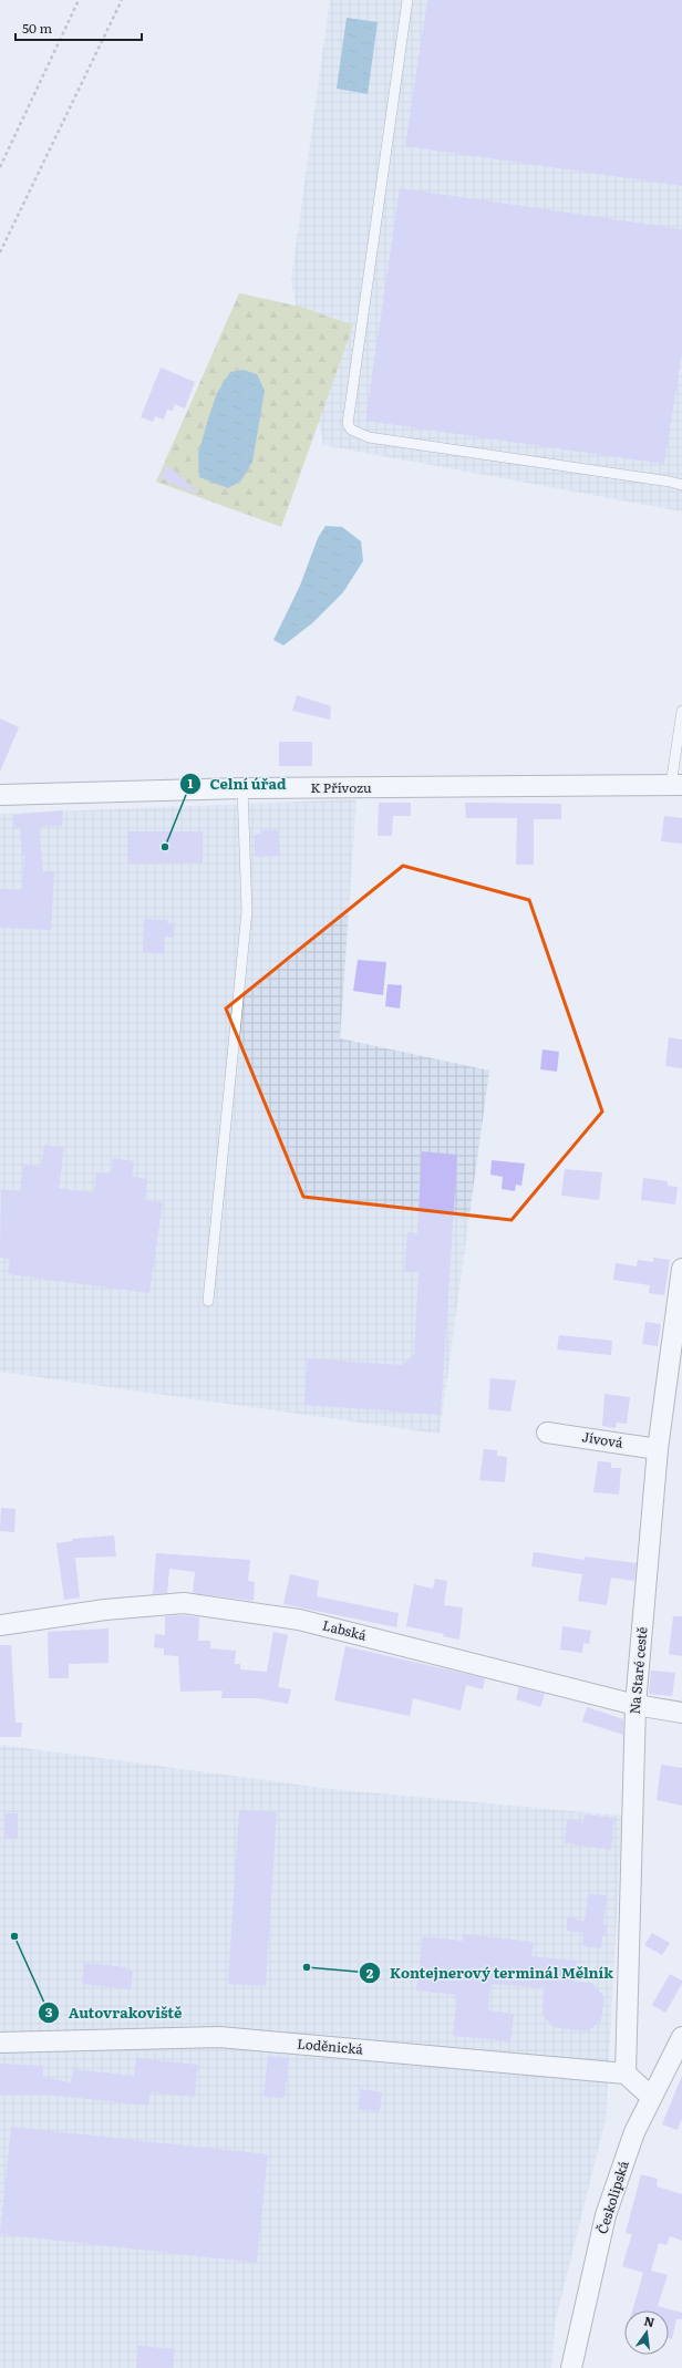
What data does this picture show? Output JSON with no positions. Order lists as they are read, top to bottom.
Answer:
{
  "streets": {
    "street": [
      "K Přívozu",
      "Jívová",
      "Labská",
      "Na Staré cestě",
      "Loděnická",
      "Českolipská"
    ]
  },
  "crossings": [
    ["Jívová", "Na Staré cestě"],
    ["Labská", "Na Staré cestě"],
    ["Na Staré cestě", "Loděnická"]
  ],
  "places": ["Celní úřad", "Autovrakoviště", "Kontejnerový terminál Mělník"],
  "scale_bar": "50 m",
  "north": "top"
}
